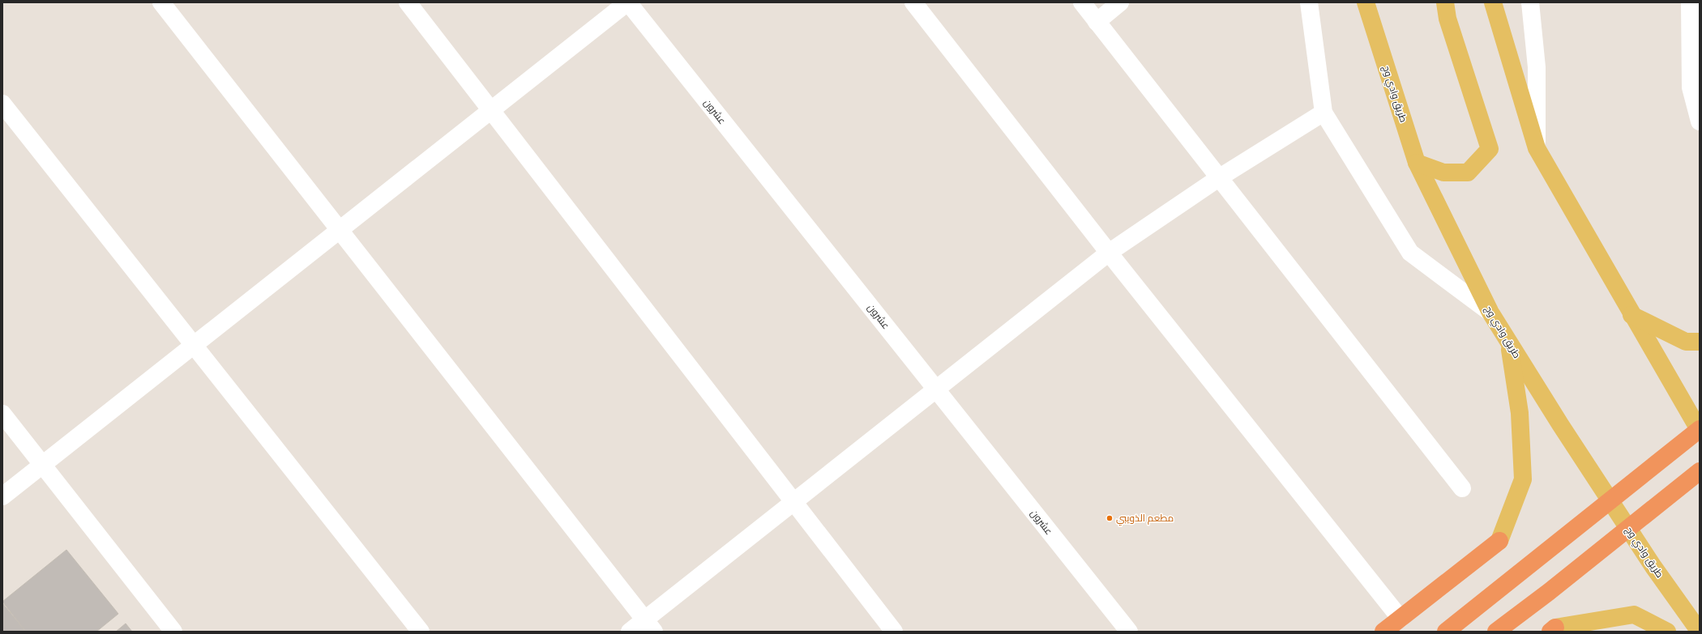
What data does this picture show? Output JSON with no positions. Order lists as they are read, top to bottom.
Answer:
{
  "streets": {
    "main road": ["طريق وادي وج"],
    "street": ["عشرون"]
  },
  "places": ["مطعم الذويبي"]
}
